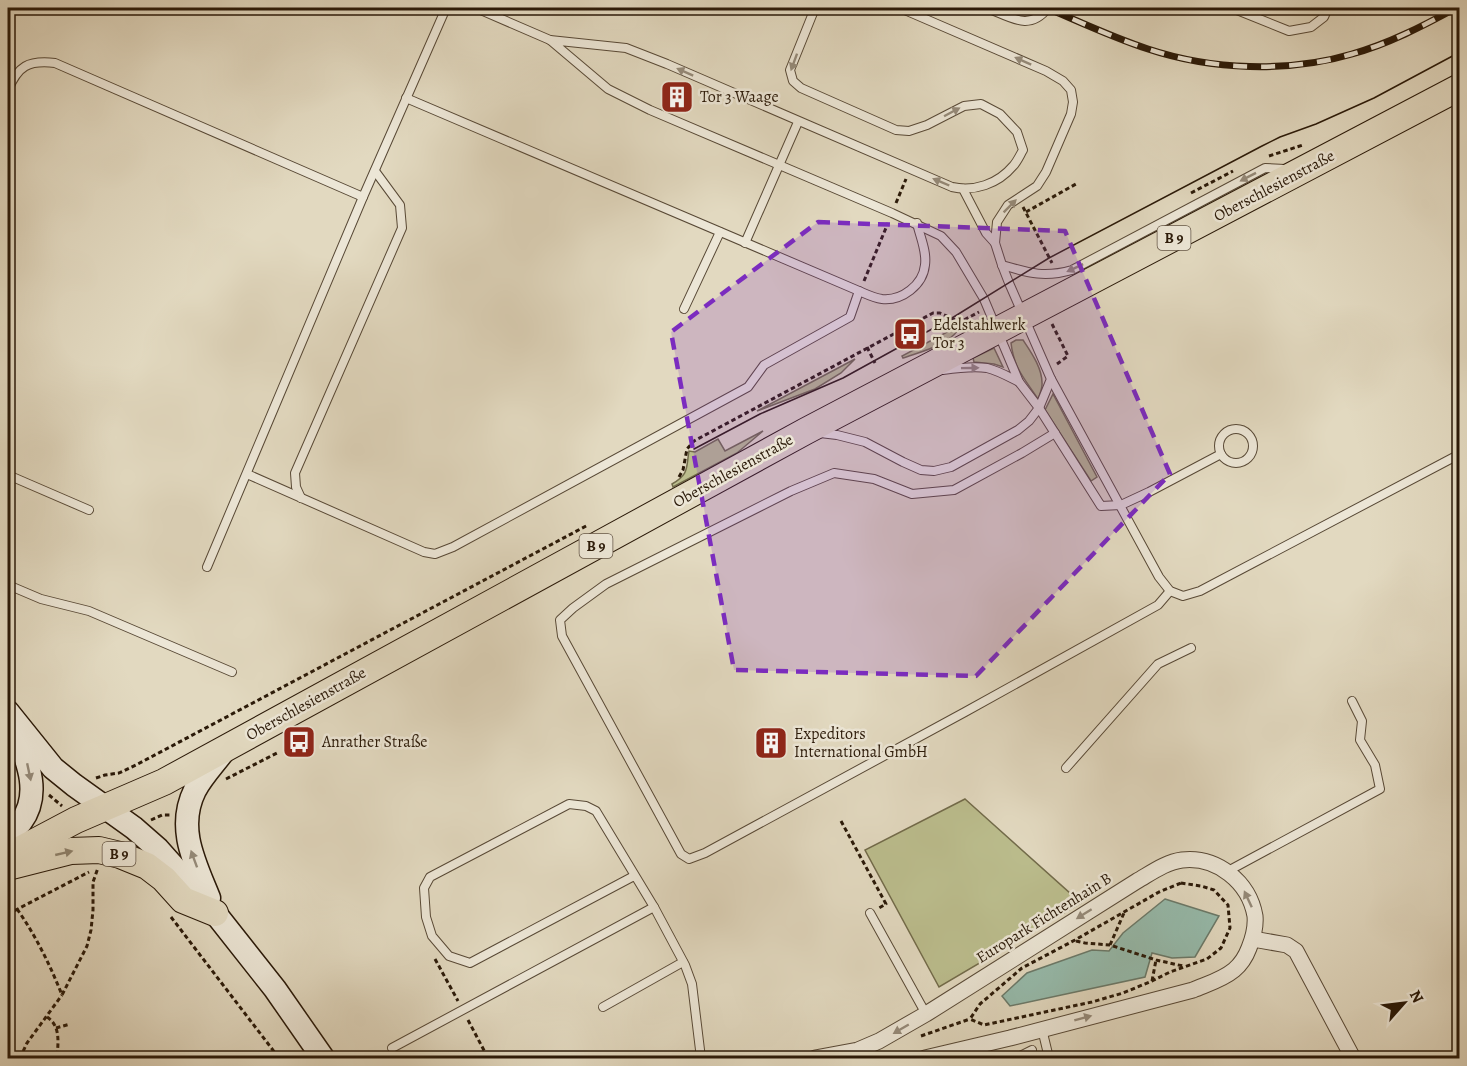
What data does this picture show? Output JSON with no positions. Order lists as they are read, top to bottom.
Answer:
{
  "streets": {
    "main road": ["Oberschlesienstraße", "B 9"],
    "street": ["Europark Fichtenhain B"]
  },
  "places": {
    "building": ["Tor 3 Waage", "Expeditors International GmbH"],
    "bus stop": ["Edelstahlwerk Tor 3", "Anrather Straße"]
  },
  "north": "top right"
}
